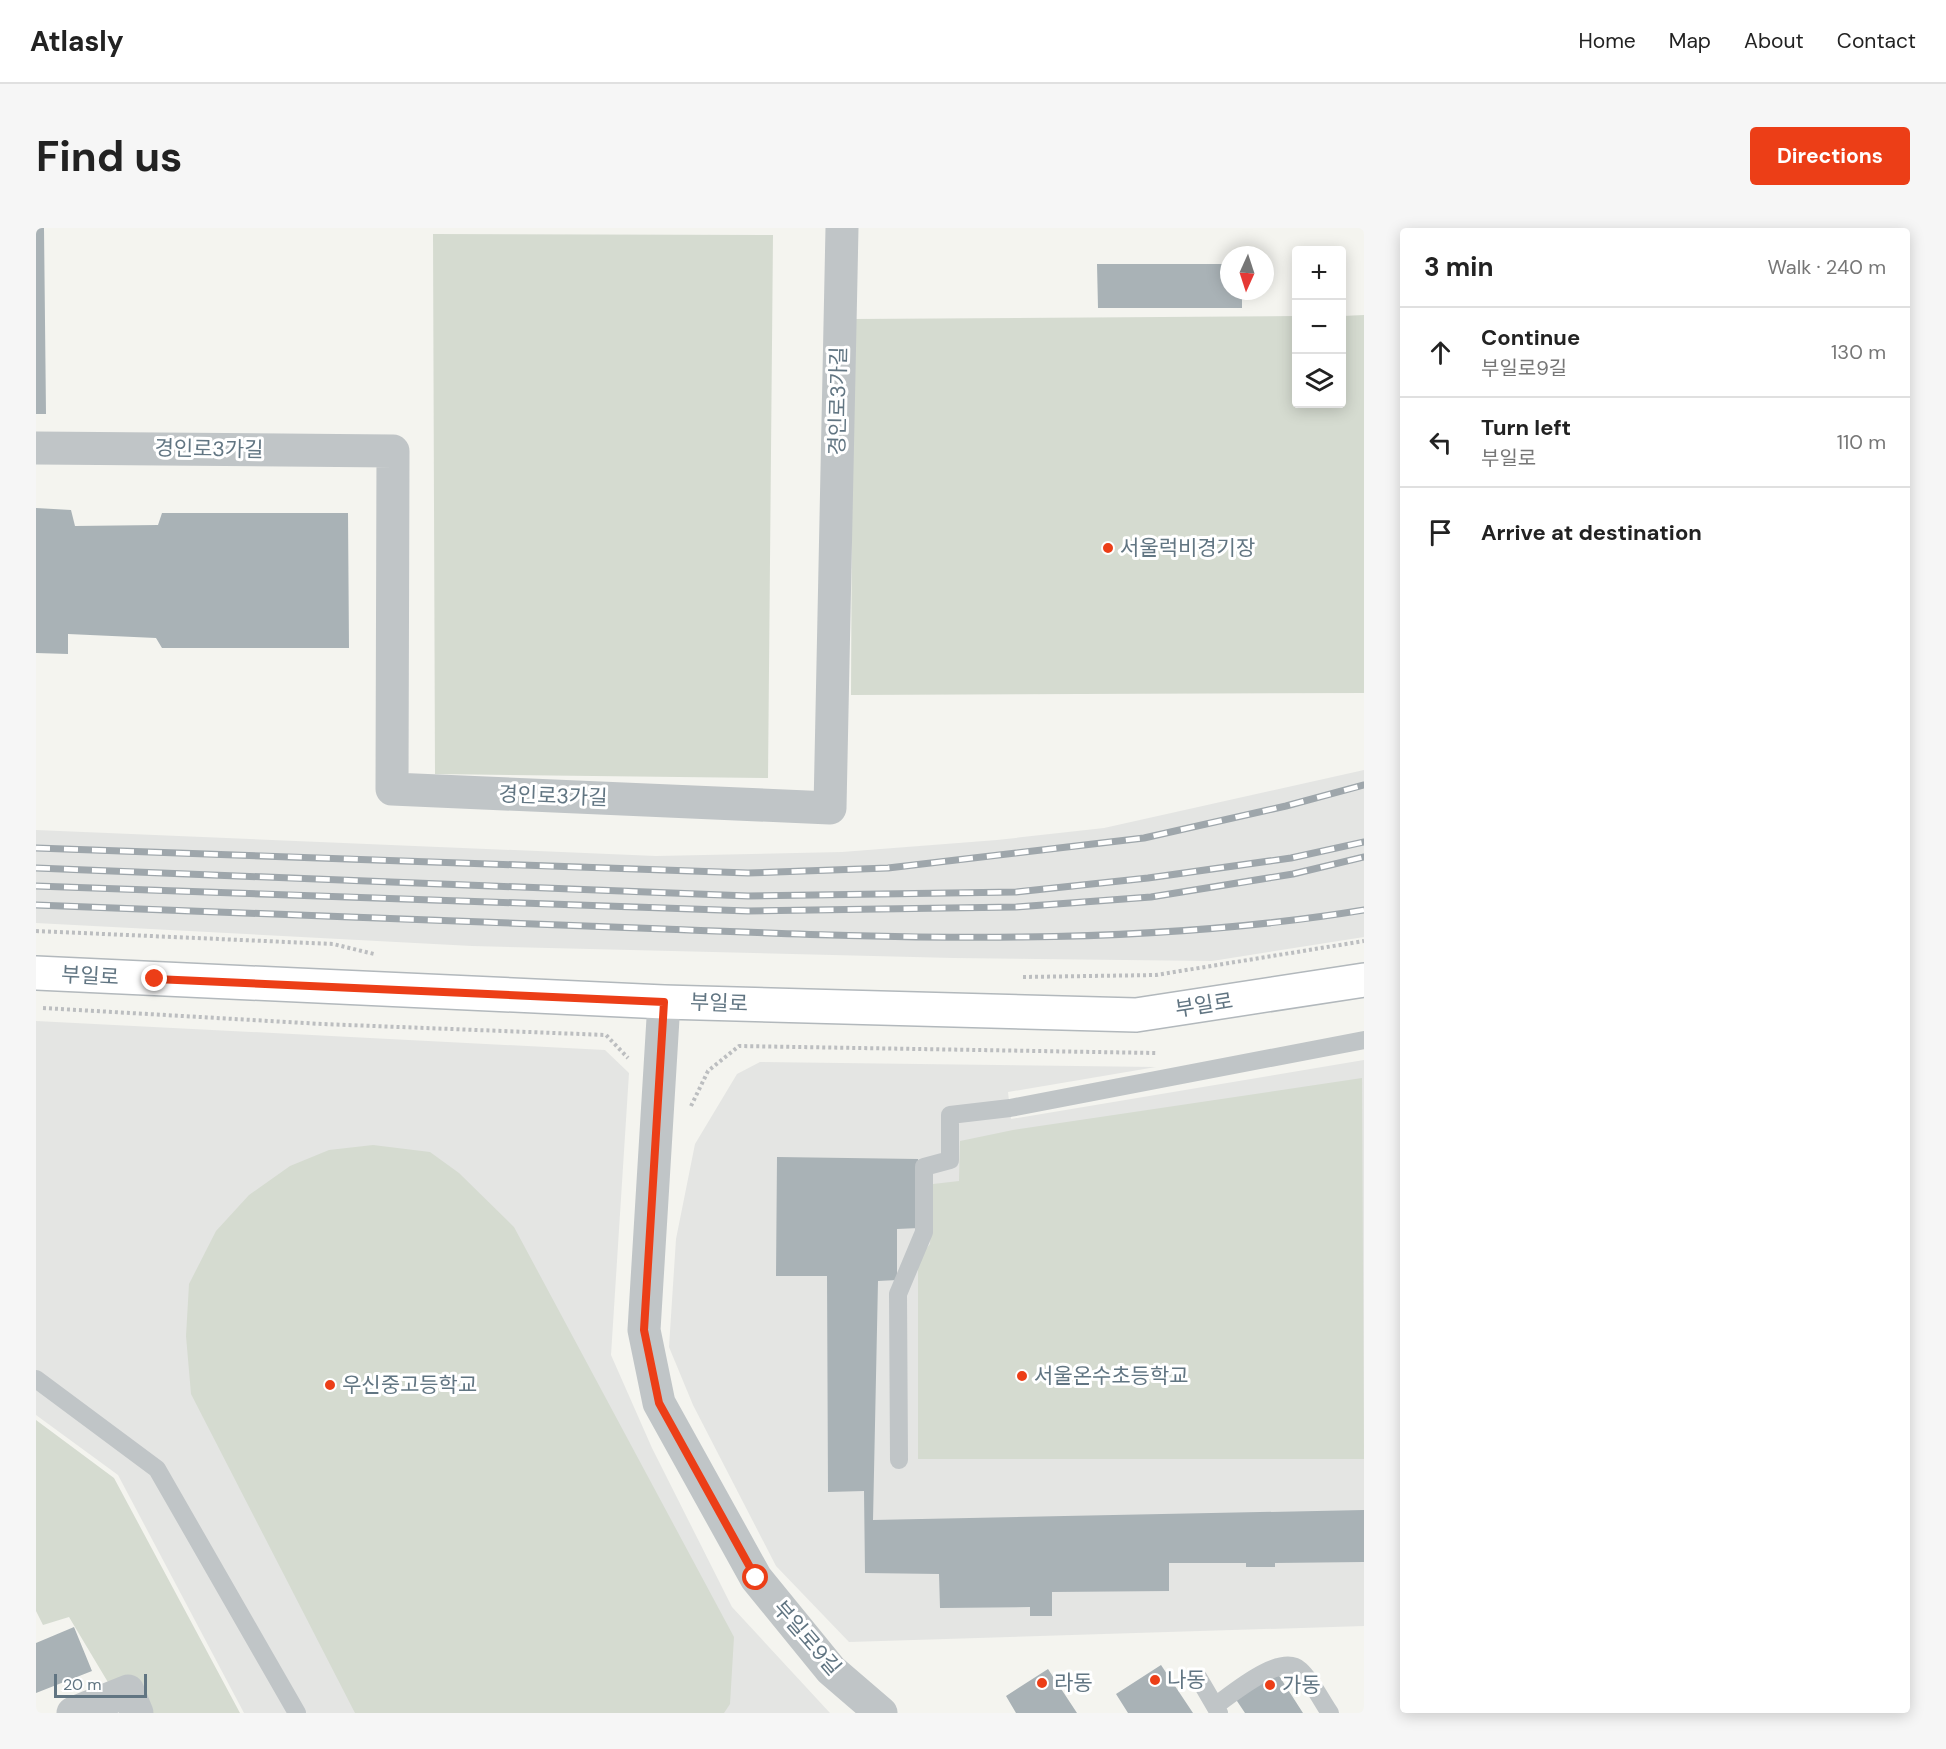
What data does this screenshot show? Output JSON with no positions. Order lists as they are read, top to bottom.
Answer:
{
  "streets": {
    "street": ["경인로3가길", "부일로", "부일로9길"]
  },
  "crossings": [
    ["부일로", "부일로9길"]
  ],
  "places": [
    "서울럭비경기장",
    "서울온수초등학교",
    "우신중고등학교",
    "나동",
    "라동",
    "가동"
  ],
  "scale_bar": "20 m",
  "north": "bottom",
  "page": {
    "header": "Atlasly",
    "nav": [
      "Home",
      "Map",
      "About",
      "Contact"
    ],
    "buttons": "Directions",
    "title": "Find us",
    "heading": ["3 min", "Walk · 240 m"],
    "map_buttons": ["+", "−"],
    "list": [
      ["Continue", "부일로9길", "130 m"],
      ["Turn left", "부일로", "110 m"],
      "Arrive at destination"
    ],
    "scale": "20 m"
  }
}
